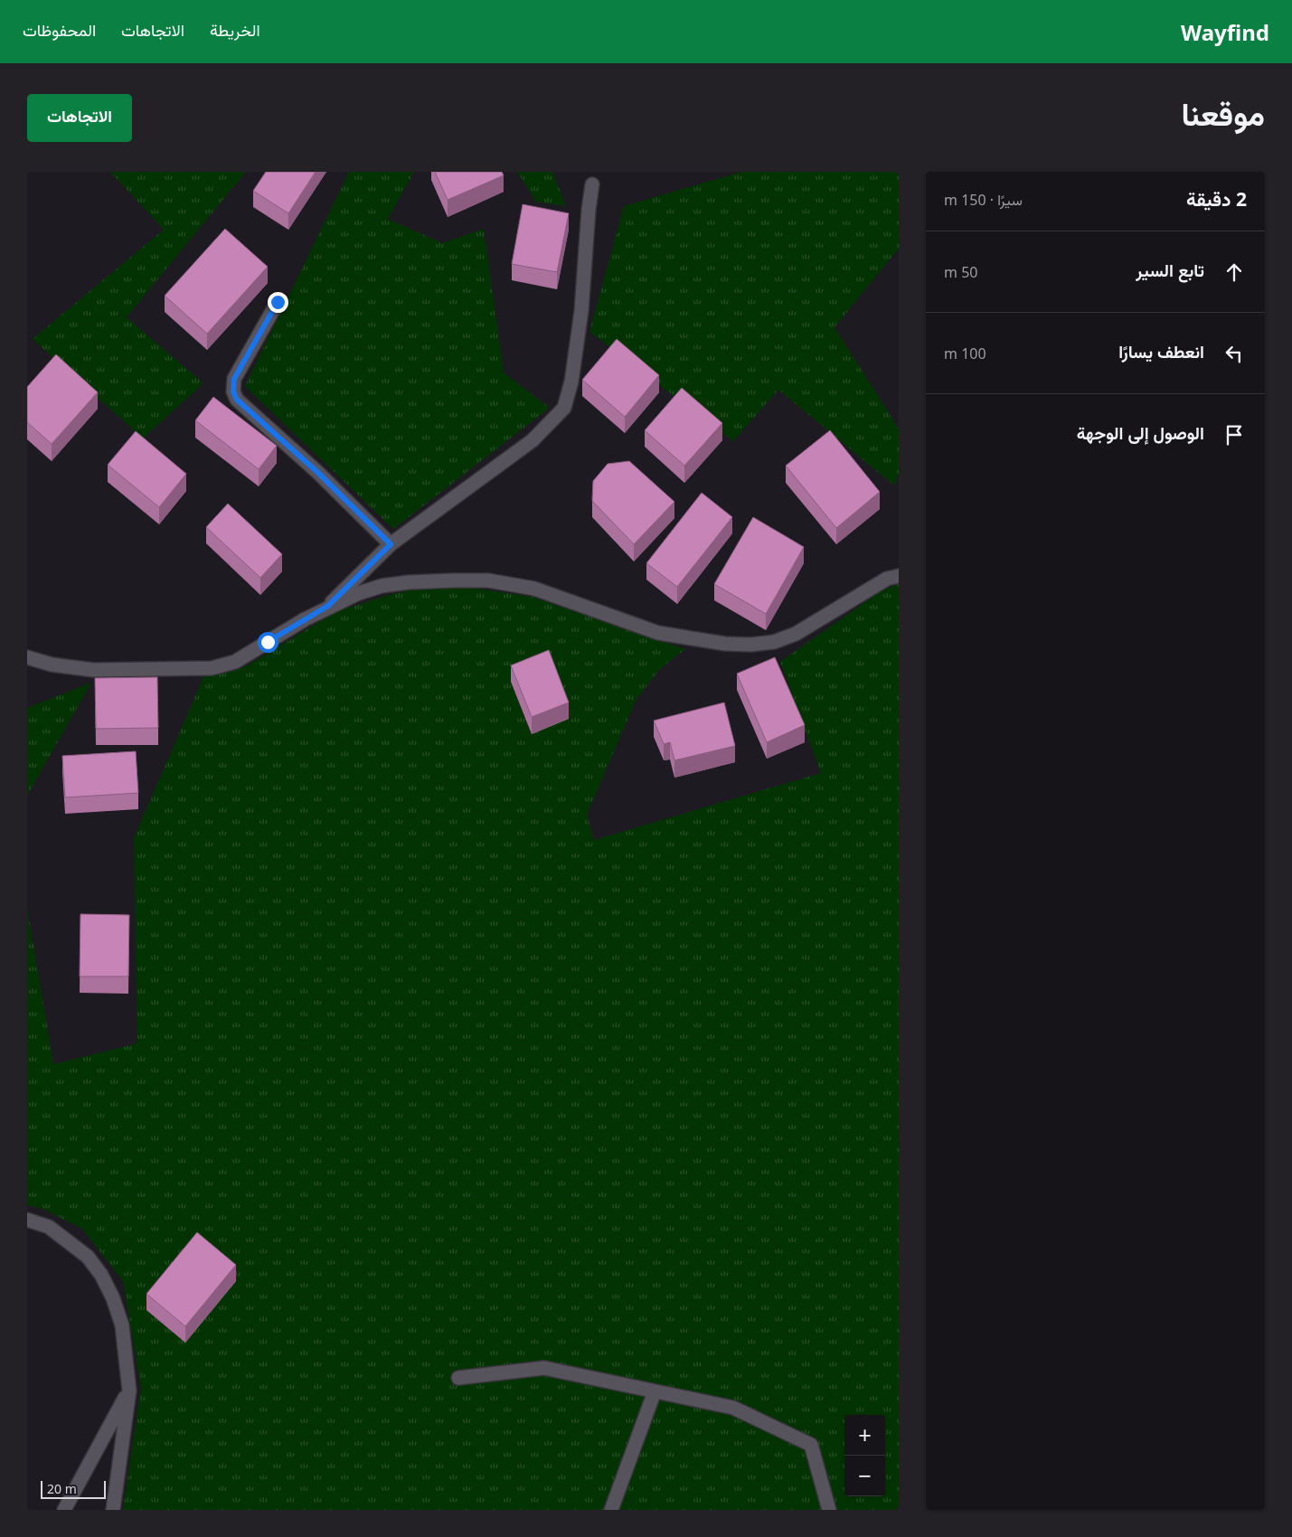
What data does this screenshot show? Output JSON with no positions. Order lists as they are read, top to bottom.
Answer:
{
  "scale_bar": "20 m",
  "page": {
    "header": "Wayfind",
    "nav": ["الخريطة", "الاتجاهات", "المحفوظات"],
    "title": "موقعنا",
    "buttons": "الاتجاهات",
    "heading": ["2 دقيقة", "سيرًا · 150 m"],
    "list": [
      ["تابع السير", "50 m"],
      ["انعطف يسارًا", "100 m"],
      "الوصول إلى الوجهة"
    ],
    "map_buttons": ["+", "−"],
    "scale": "20 m"
  }
}
